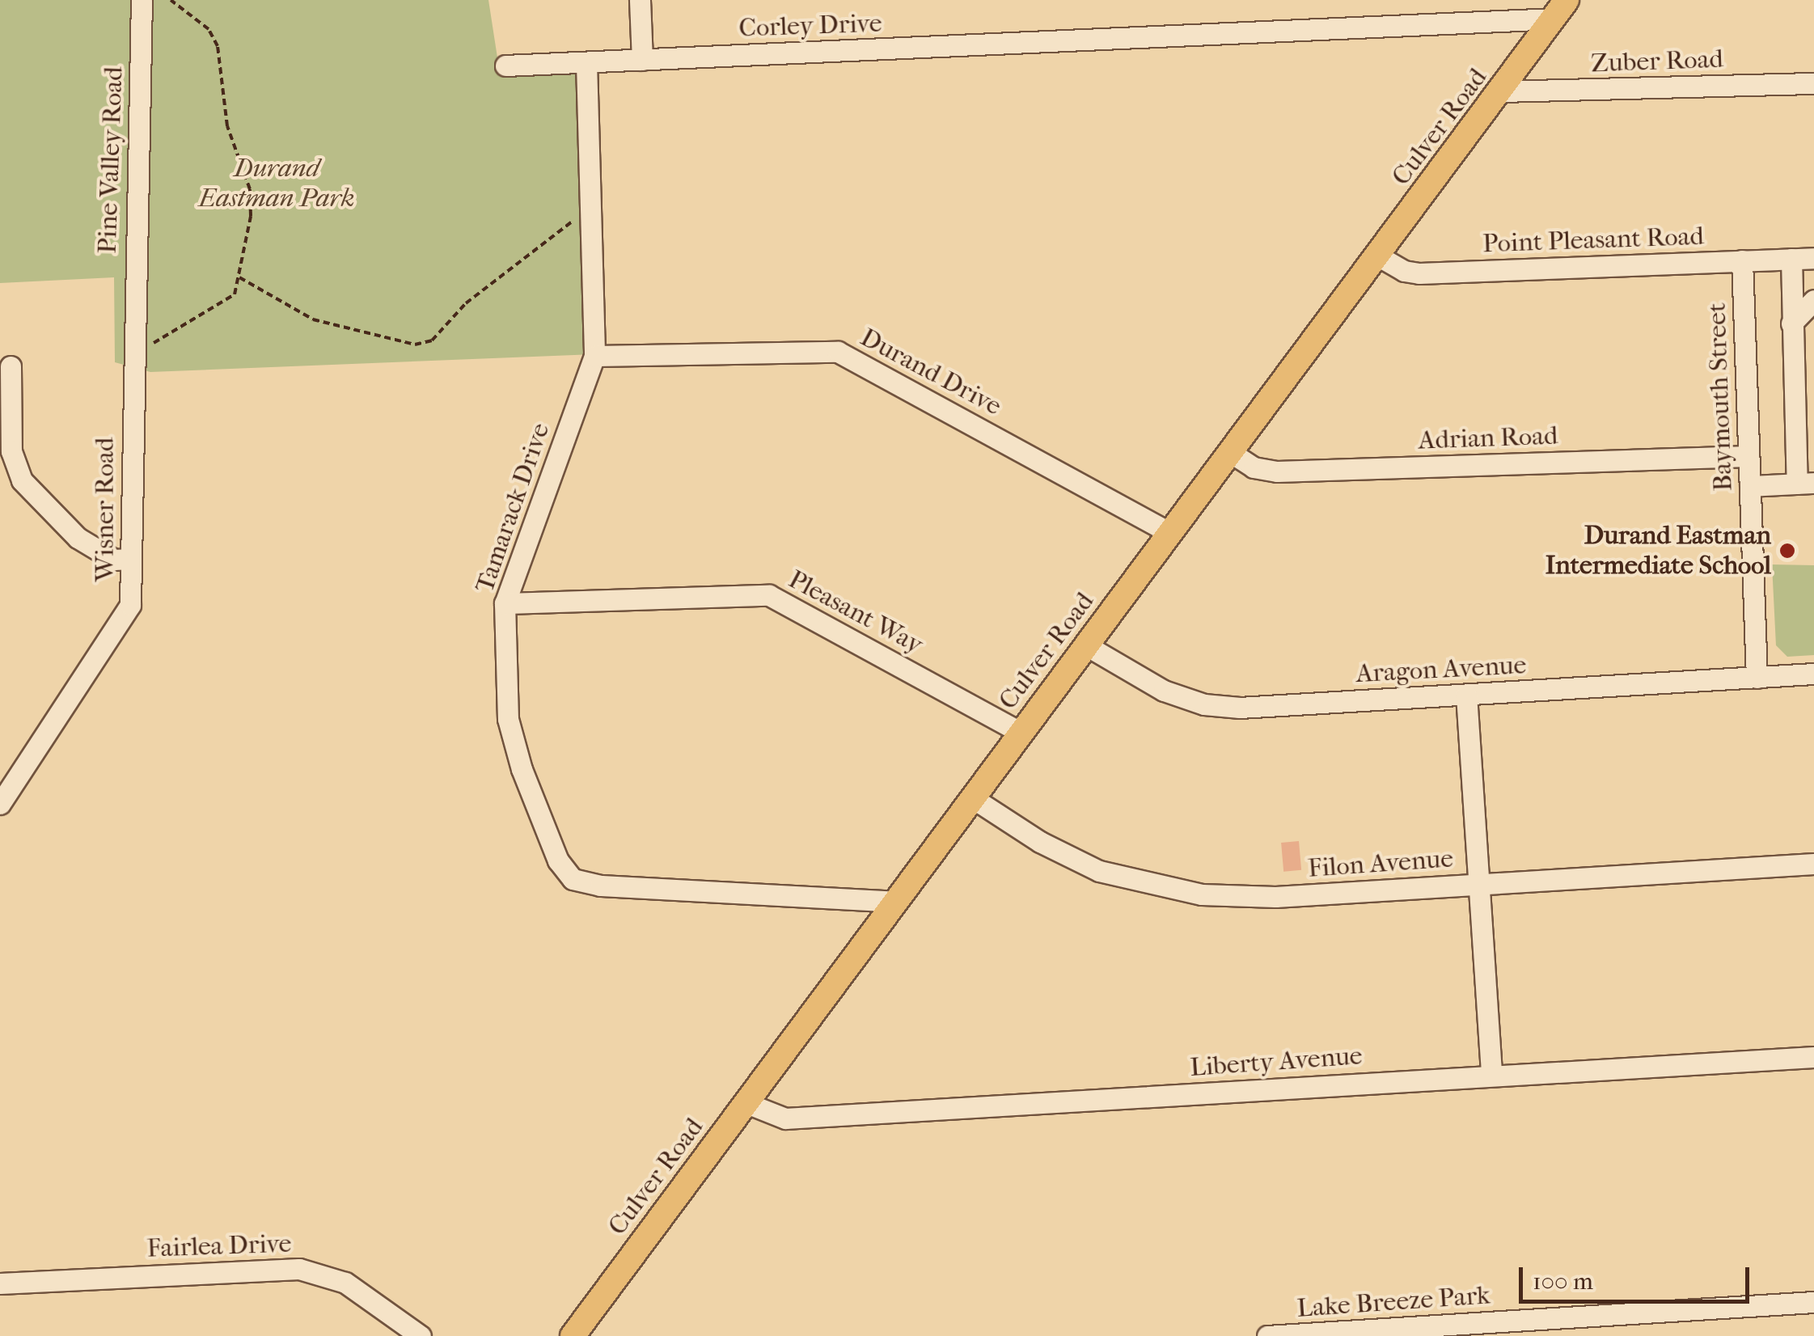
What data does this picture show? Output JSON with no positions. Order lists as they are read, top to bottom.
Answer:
{
  "streets": {
    "main road": ["Culver Road"],
    "street": [
      "Corley Drive",
      "Zuber Road",
      "Pine Valley Road",
      "Point Pleasant Road",
      "Durand Drive",
      "Baymouth Street",
      "Adrian Road",
      "Tamarack Drive",
      "Wisner Road",
      "Pleasant Way",
      "Aragon Avenue",
      "Filon Avenue",
      "Liberty Avenue",
      "Fairlea Drive",
      "Lake Breeze Park"
    ]
  },
  "crossings": [
    ["Corley Drive", "Culver Road"],
    ["Corley Drive", "Tamarack Drive"],
    ["Zuber Road", "Culver Road"],
    ["Culver Road", "Point Pleasant Road"],
    ["Culver Road", "Durand Drive"],
    ["Culver Road", "Adrian Road"],
    ["Culver Road", "Tamarack Drive"],
    ["Culver Road", "Pleasant Way"],
    ["Culver Road", "Aragon Avenue"],
    ["Culver Road", "Filon Avenue"],
    ["Culver Road", "Liberty Avenue"],
    ["Pine Valley Road", "Wisner Road"],
    ["Point Pleasant Road", "Baymouth Street"],
    ["Durand Drive", "Tamarack Drive"],
    ["Baymouth Street", "Adrian Road"],
    ["Baymouth Street", "Aragon Avenue"],
    ["Tamarack Drive", "Pleasant Way"]
  ],
  "parks": ["Durand Eastman Park"],
  "places": ["Durand Eastman Intermediate School"],
  "scale_bar": "100 m"
}
